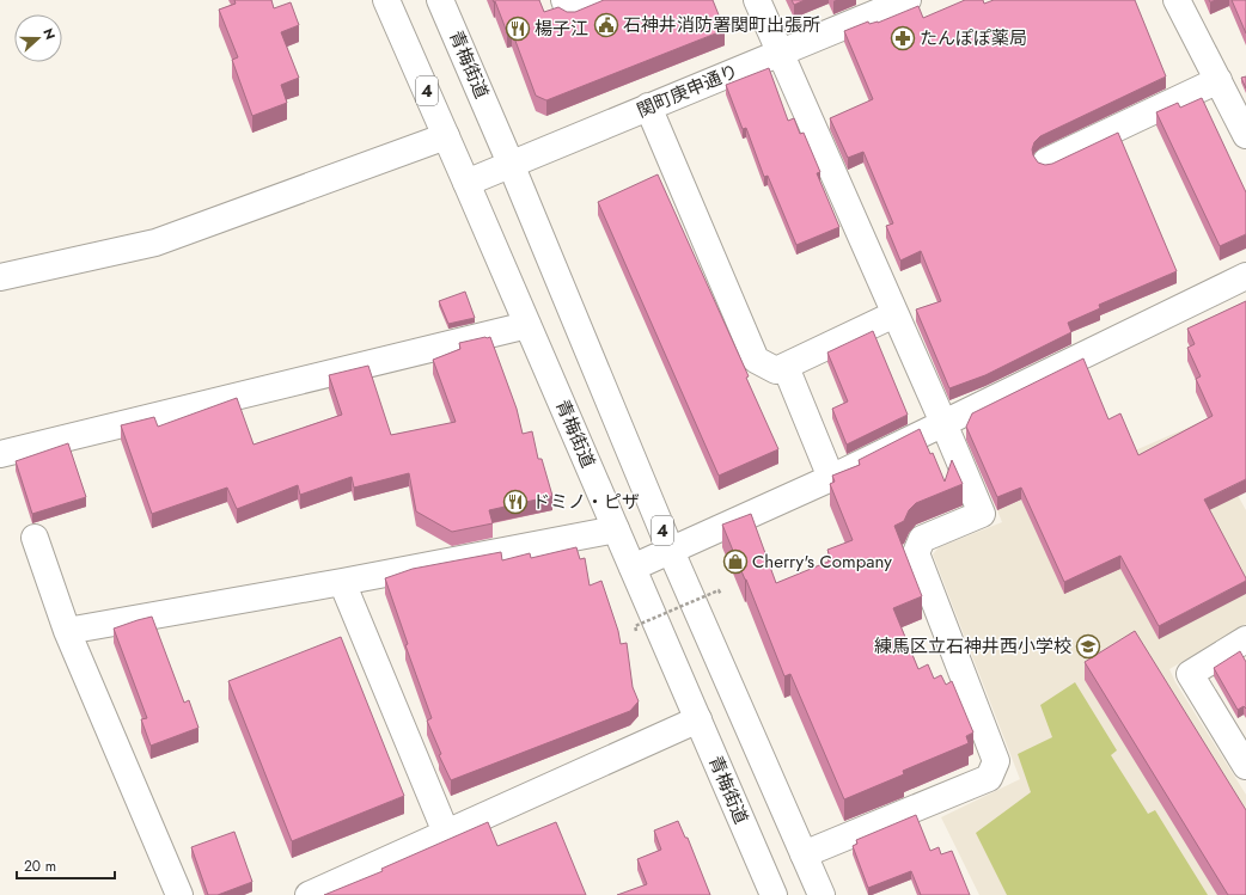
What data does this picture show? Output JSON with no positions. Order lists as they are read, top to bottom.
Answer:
{
  "streets": {
    "street": ["青梅街道", "4", "関町庚申通り"]
  },
  "crossings": [
    ["青梅街道", "関町庚申通り"]
  ],
  "places": {
    "public building": ["石神井消防署関町出張所"],
    "restaurant": ["楊子江", "ドミノ・ピザ"],
    "pharmacy": ["たんぽぽ薬局"],
    "shop": ["Cherry's Company"],
    "school or university": ["練馬区立石神井西小学校"]
  },
  "scale_bar": "20 m",
  "north": "right"
}
